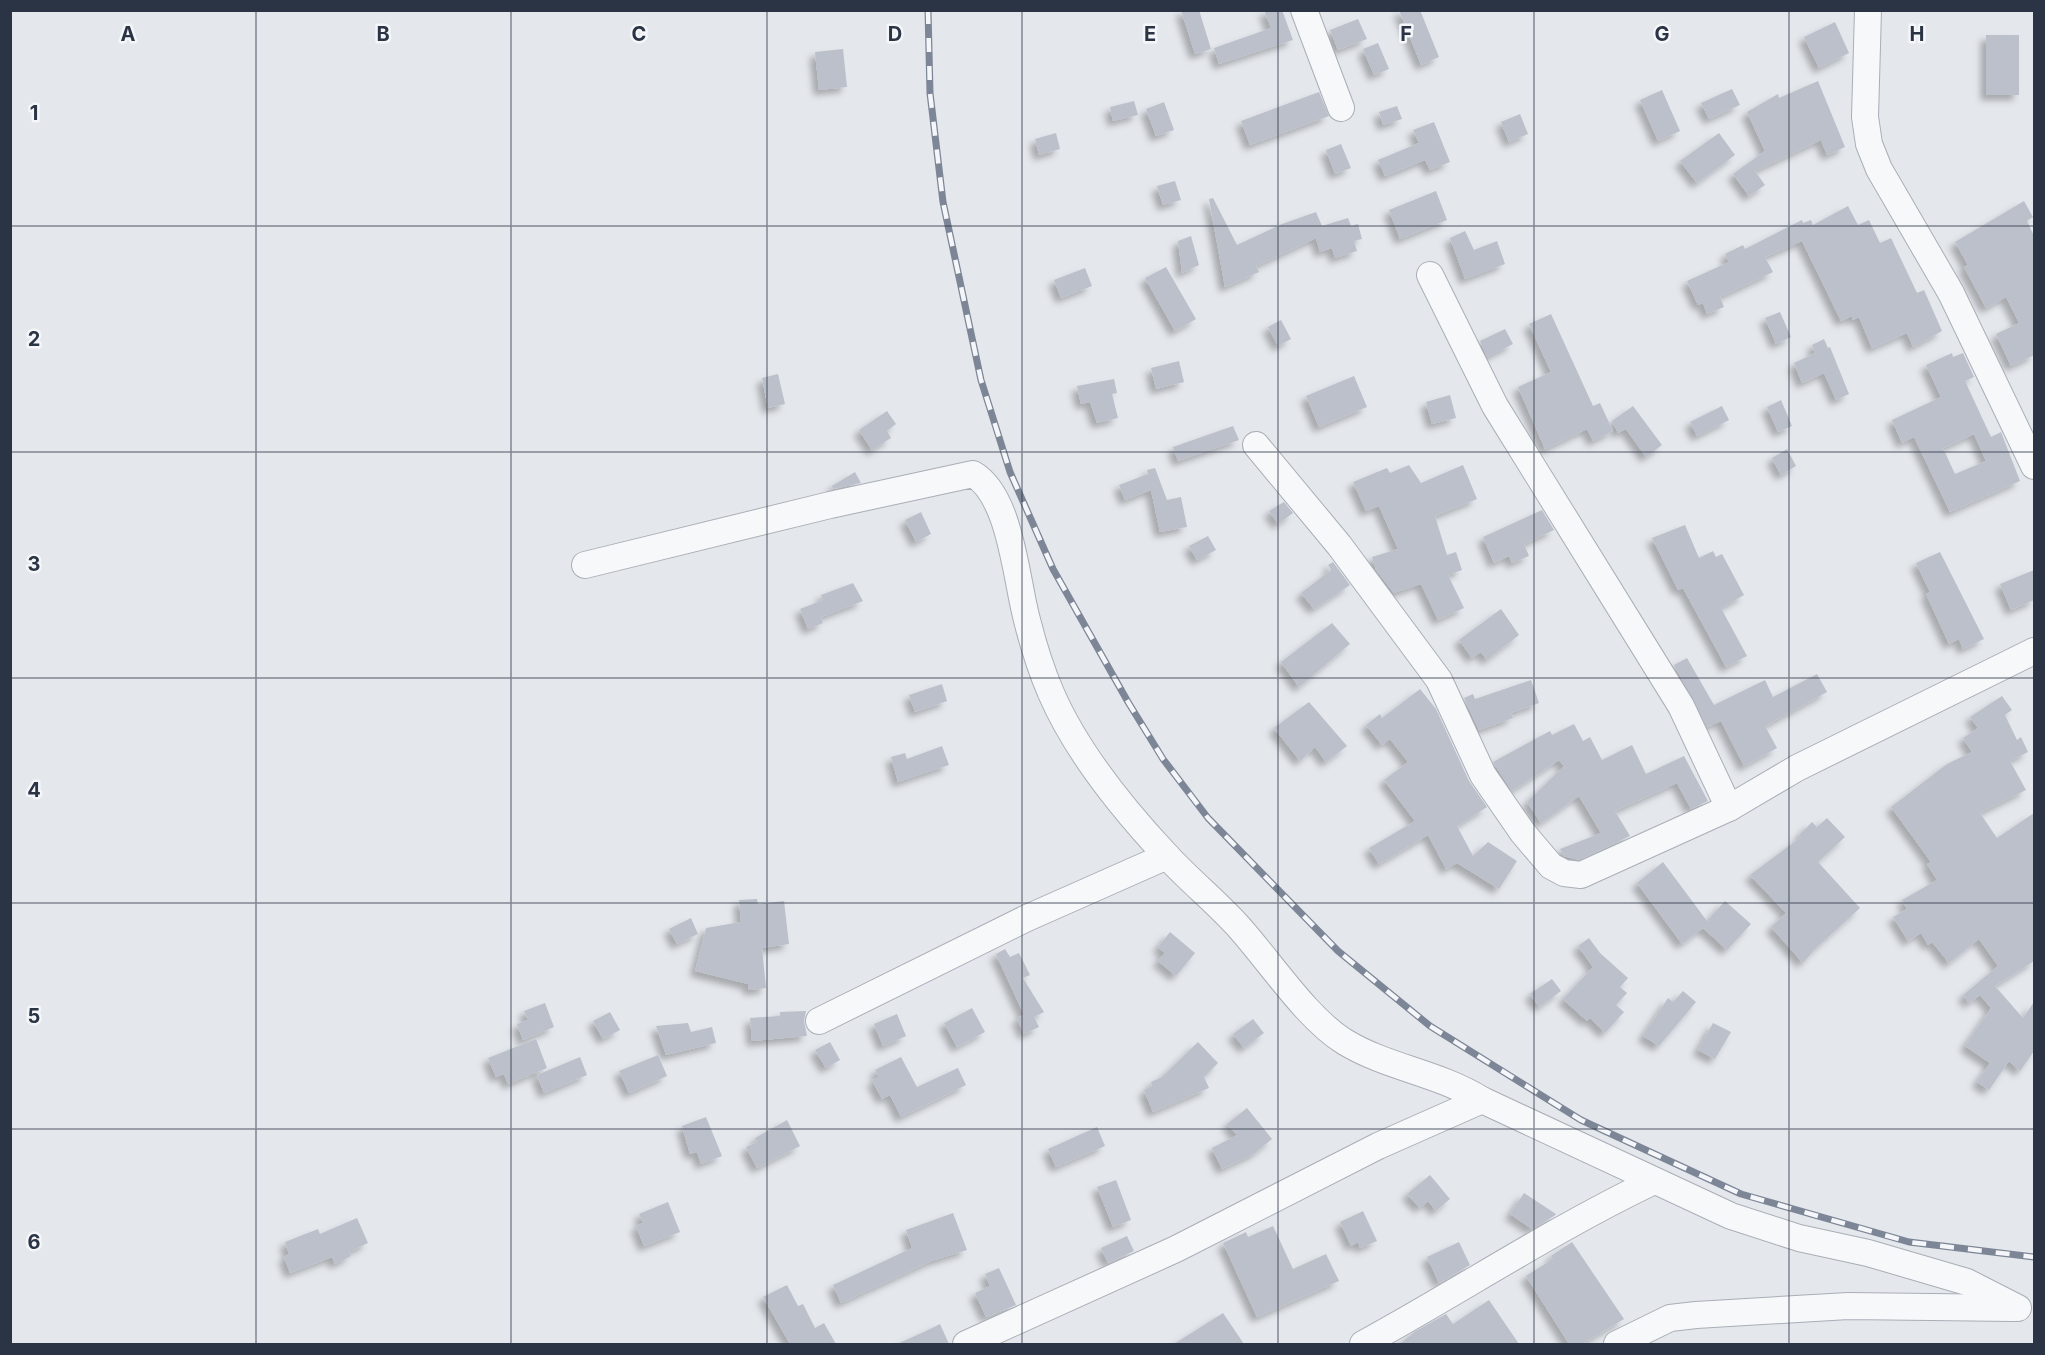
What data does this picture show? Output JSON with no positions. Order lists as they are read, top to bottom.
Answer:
{
  "grid": {
    "columns": [
      "A",
      "B",
      "C",
      "D",
      "E",
      "F",
      "G",
      "H"
    ],
    "rows": [
      "1",
      "2",
      "3",
      "4",
      "5",
      "6"
    ]
  }
}
